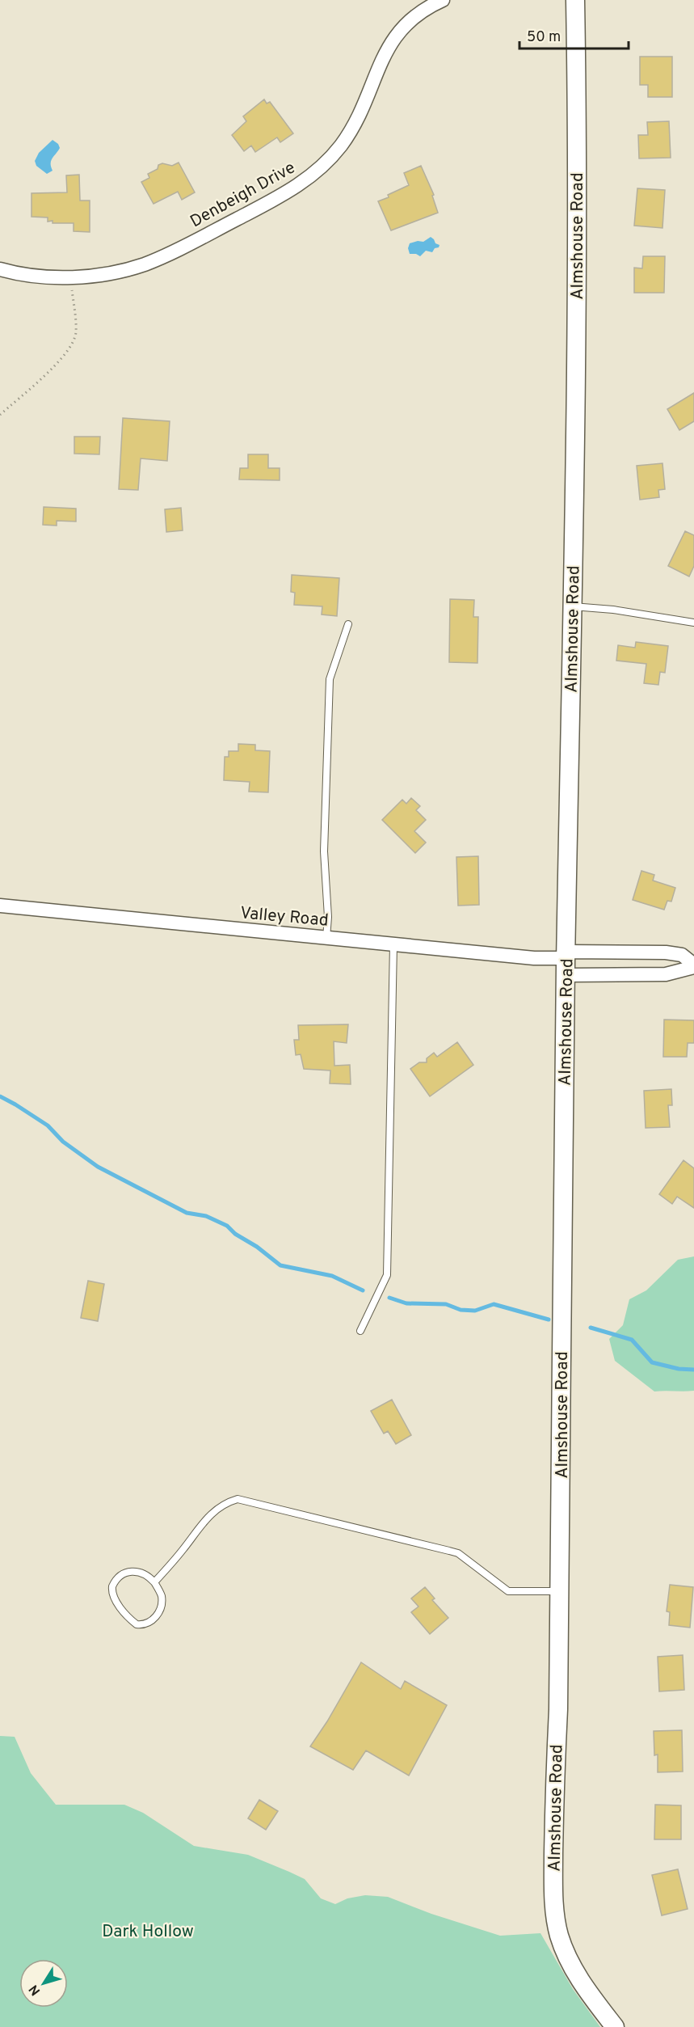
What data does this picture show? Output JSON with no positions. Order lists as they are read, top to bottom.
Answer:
{
  "streets": {
    "main road": ["Almshouse Road"],
    "street": ["Denbeigh Drive", "Valley Road"]
  },
  "crossings": [
    ["Almshouse Road", "Valley Road"]
  ],
  "parks": ["Dark Hollow"],
  "scale_bar": "50 m",
  "north": "bottom left"
}
